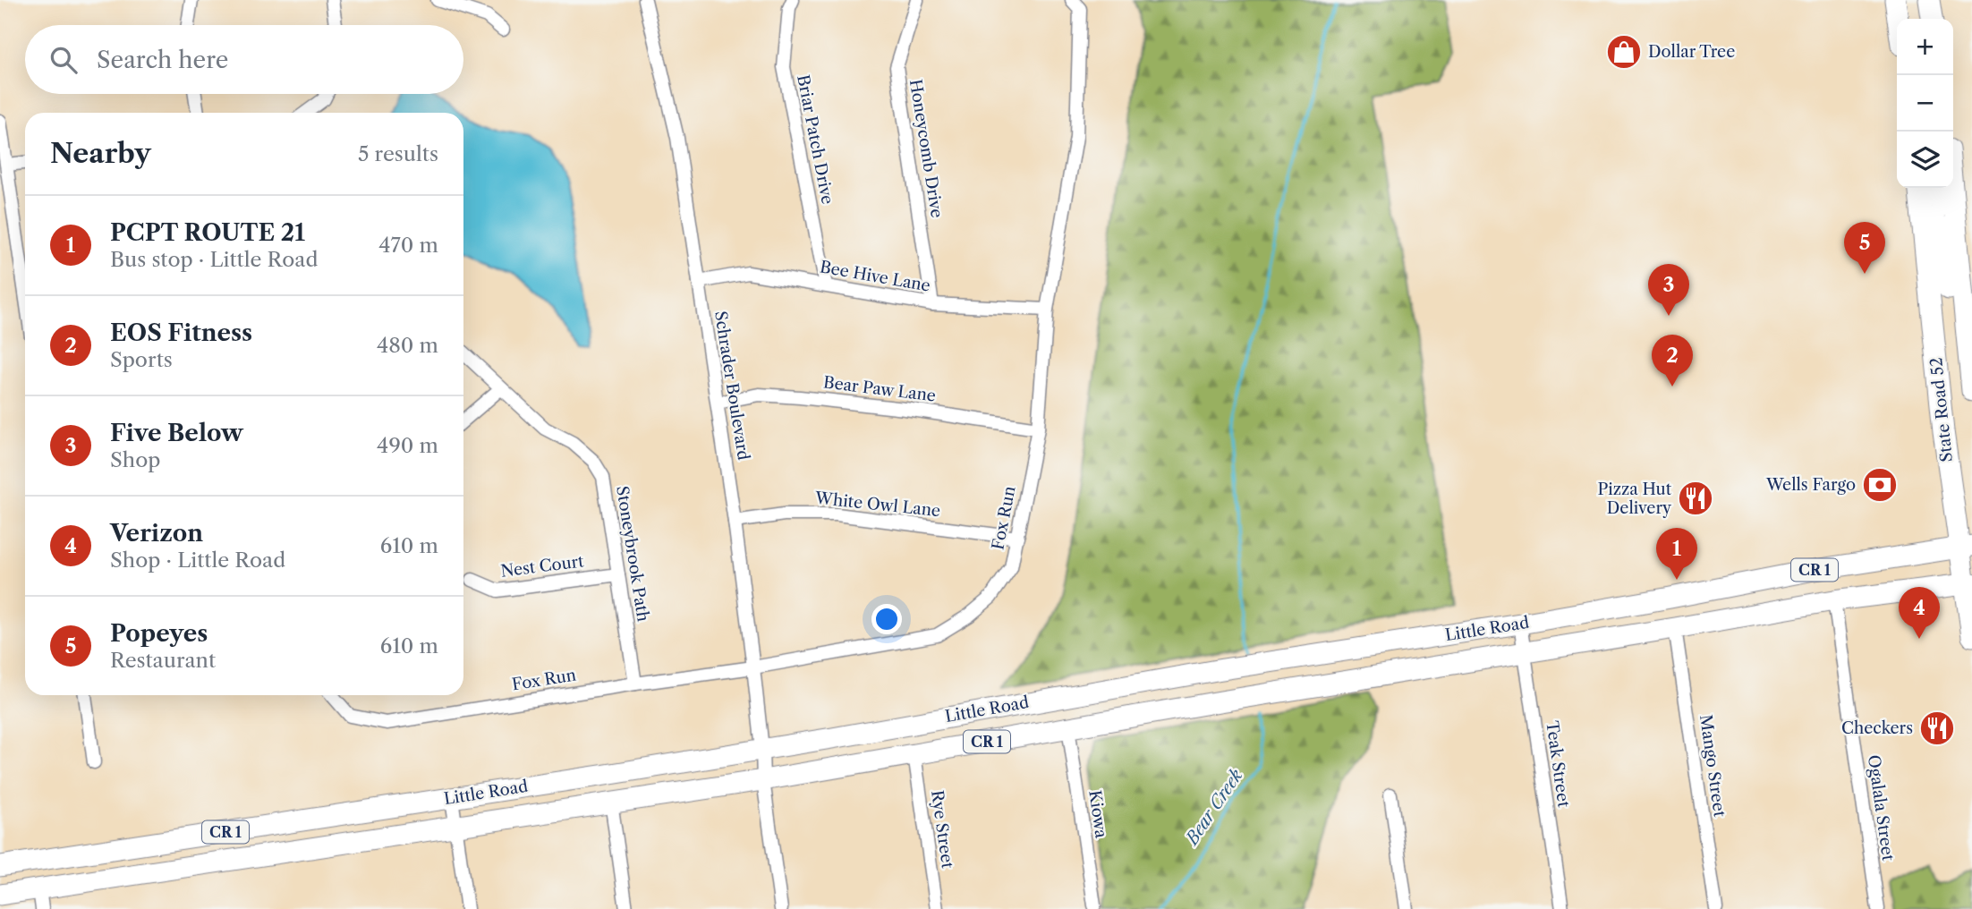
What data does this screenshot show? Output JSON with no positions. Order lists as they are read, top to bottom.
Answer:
{
  "streets": {
    "main road": ["State Road 52", "CR 1", "Little Road"],
    "street": [
      "Briar Patch Drive",
      "Honeycomb Drive",
      "Bee Hive Lane",
      "Schrader Boulevard",
      "Bear Paw Lane",
      "White Owl Lane",
      "Fox Run",
      "Stoneybrook Path",
      "Nest Court",
      "Teak Street",
      "Mango Street",
      "Ogalala Street",
      "Kiowa",
      "Rye Street"
    ]
  },
  "crossings": [
    ["Briar Patch Drive", "Bee Hive Lane"],
    ["Honeycomb Drive", "Bee Hive Lane"],
    ["Bee Hive Lane", "Schrader Boulevard"],
    ["Bee Hive Lane", "Fox Run"],
    ["Schrader Boulevard", "Bear Paw Lane"],
    ["Schrader Boulevard", "White Owl Lane"],
    ["Schrader Boulevard", "Fox Run"],
    ["Schrader Boulevard", "Little Road"],
    ["Bear Paw Lane", "Fox Run"],
    ["State Road 52", "Little Road"],
    ["White Owl Lane", "Fox Run"],
    ["Fox Run", "Stoneybrook Path"],
    ["Stoneybrook Path", "Nest Court"],
    ["Little Road", "Teak Street"],
    ["Little Road", "Mango Street"],
    ["Little Road", "Ogalala Street"],
    ["Little Road", "Kiowa"],
    ["Little Road", "Rye Street"]
  ],
  "water": ["Bear Creek"],
  "places": {
    "shop": ["Dollar Tree"],
    "bank": ["Wells Fargo"],
    "restaurant": ["Pizza Hut Delivery", "Checkers"]
  },
  "page": {
    "map_buttons": ["+", "−"],
    "search": "Search here",
    "heading": ["Nearby", "5 results"],
    "list": [
      {
        "mark": "1",
        "name": "PCPT ROUTE 21",
        "note": "Bus stop · Little Road",
        "value": "470 m"
      },
      {
        "mark": "2",
        "name": "EOS Fitness",
        "note": "Sports",
        "value": "480 m"
      },
      {
        "mark": "3",
        "name": "Five Below",
        "note": "Shop",
        "value": "490 m"
      },
      {
        "mark": "4",
        "name": "Verizon",
        "note": "Shop · Little Road",
        "value": "610 m"
      },
      {
        "mark": "5",
        "name": "Popeyes",
        "note": "Restaurant",
        "value": "610 m"
      }
    ],
    "pins": [
      "5",
      "3",
      "2",
      "1",
      "4"
    ]
  }
}
